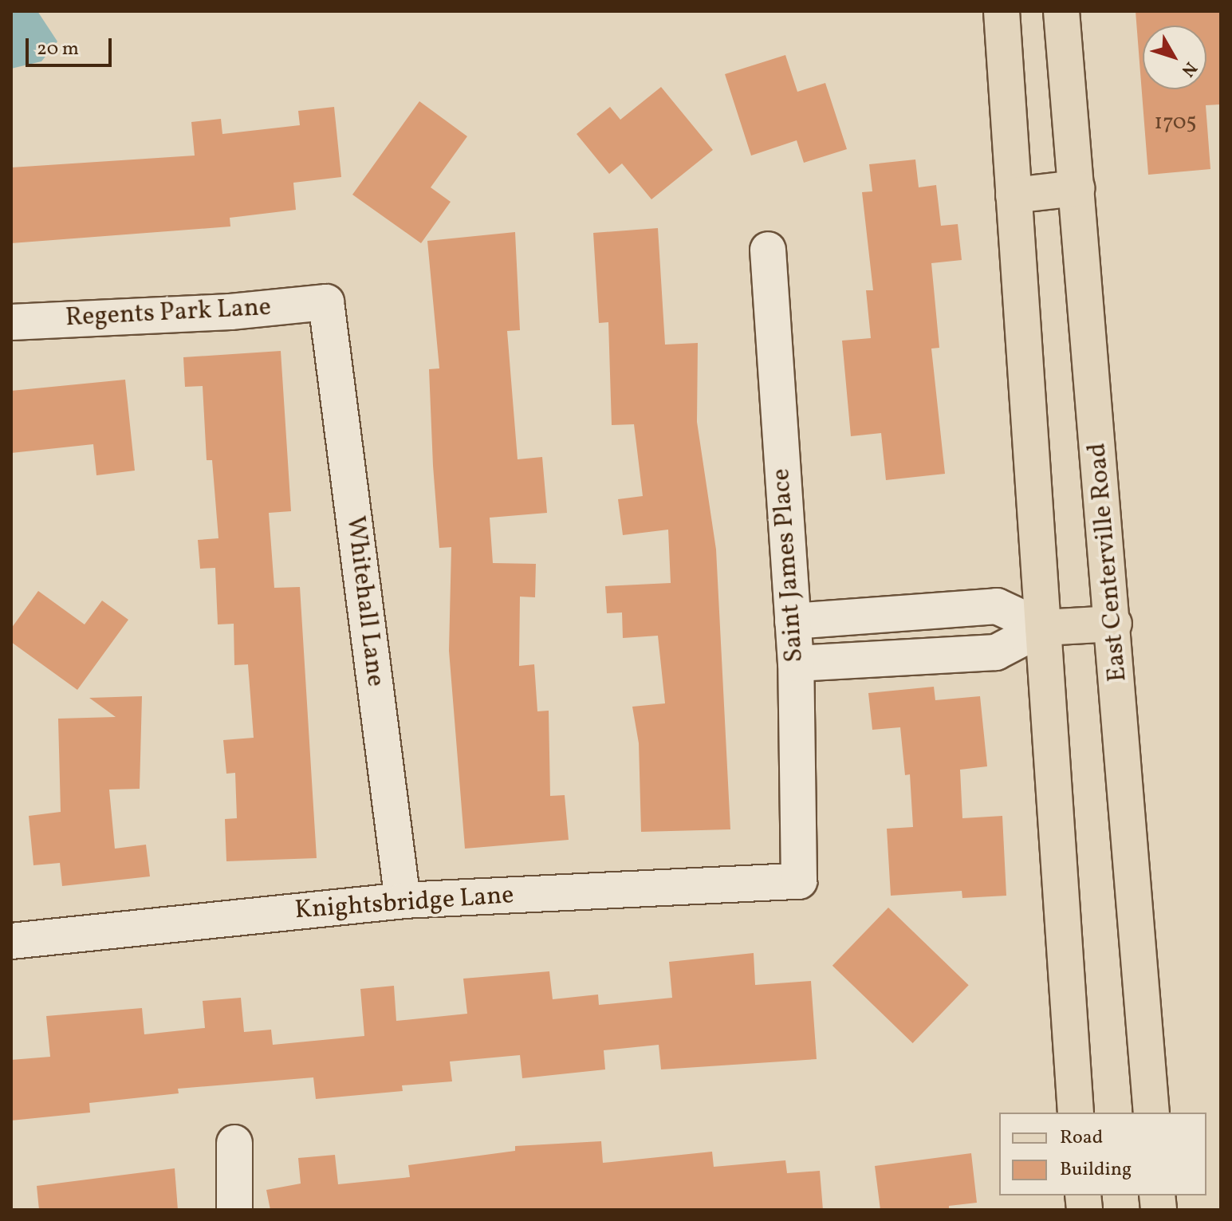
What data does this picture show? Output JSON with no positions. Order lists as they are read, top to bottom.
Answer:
{
  "streets": {
    "main road": ["East Centerville Road"],
    "street": [
      "Regents Park Lane",
      "Saint James Place",
      "Whitehall Lane",
      "Knightsbridge Lane"
    ]
  },
  "crossings": [
    ["Regents Park Lane", "Whitehall Lane"],
    ["Saint James Place", "Knightsbridge Lane"],
    ["Whitehall Lane", "Knightsbridge Lane"]
  ],
  "house_numbers": ["1705"],
  "legend": ["Road", "Building"],
  "scale_bar": "20 m",
  "north": "bottom right"
}
